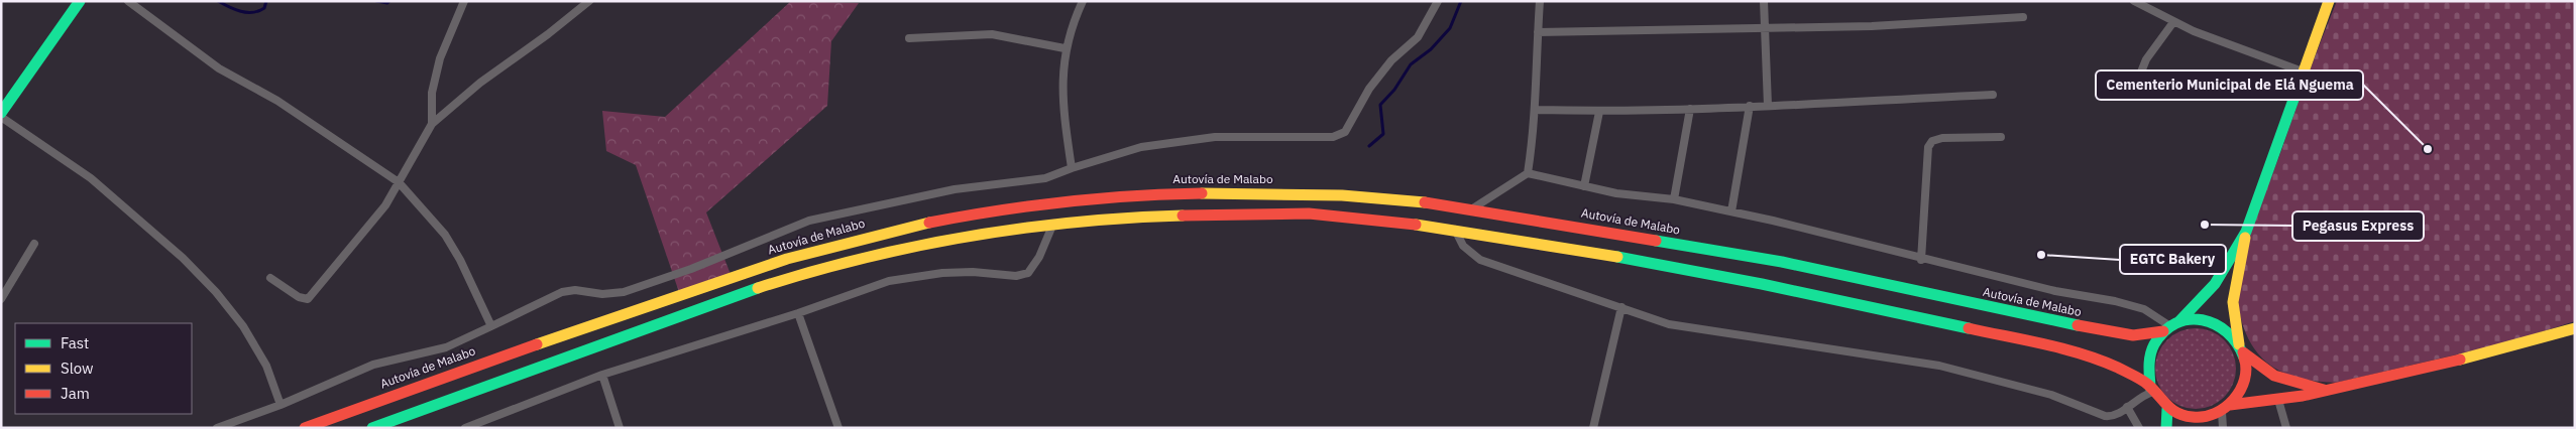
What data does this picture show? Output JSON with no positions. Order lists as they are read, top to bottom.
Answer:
{
  "streets": {
    "main road": ["Autovía de Malabo"]
  },
  "places": ["Cementerio Municipal de Elá Nguema", "Pegasus Express", "EGTC Bakery"],
  "legend": ["Fast", "Slow", "Jam"]
}
